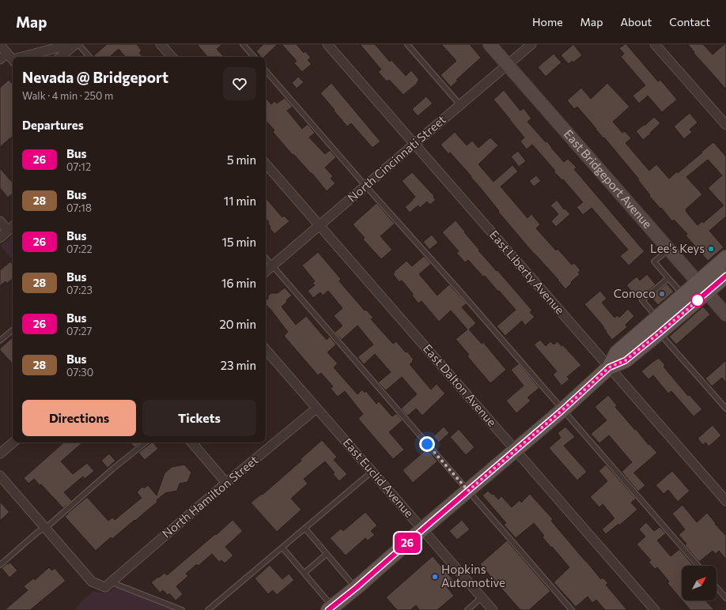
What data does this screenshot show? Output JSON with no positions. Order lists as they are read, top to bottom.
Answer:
{
  "streets": {
    "street": [
      "North Cincinnati Street",
      "East Bridgeport Avenue",
      "East Liberty Avenue",
      "East Dalton Avenue",
      "East Euclid Avenue",
      "North Hamilton Street"
    ]
  },
  "crossings": [
    ["North Cincinnati Street", "East Bridgeport Avenue"],
    ["North Cincinnati Street", "East Liberty Avenue"],
    ["North Cincinnati Street", "East Dalton Avenue"],
    ["East Euclid Avenue", "North Hamilton Street"]
  ],
  "places": ["Lee's Keys", "Conoco", "Hopkins Automotive"],
  "lines": ["bus line 26"],
  "north": "top right",
  "page": {
    "header": "Map",
    "nav": [
      "Home",
      "Map",
      "About",
      "Contact"
    ],
    "on_map": "26",
    "heading": [
      ["Nevada @ Bridgeport", "Walk · 4 min · 250 m"],
      "Departures"
    ],
    "list": [
      {
        "mark": "26",
        "name": "Bus",
        "note": "07:12",
        "value": "5 min"
      },
      {
        "mark": "28",
        "name": "Bus",
        "note": "07:18",
        "value": "11 min"
      },
      {
        "mark": "26",
        "name": "Bus",
        "note": "07:22",
        "value": "15 min"
      },
      {
        "mark": "28",
        "name": "Bus",
        "note": "07:23",
        "value": "16 min"
      },
      {
        "mark": "26",
        "name": "Bus",
        "note": "07:27",
        "value": "20 min"
      },
      {
        "mark": "28",
        "name": "Bus",
        "note": "07:30",
        "value": "23 min"
      }
    ],
    "buttons": ["Directions", "Tickets"]
  }
}
